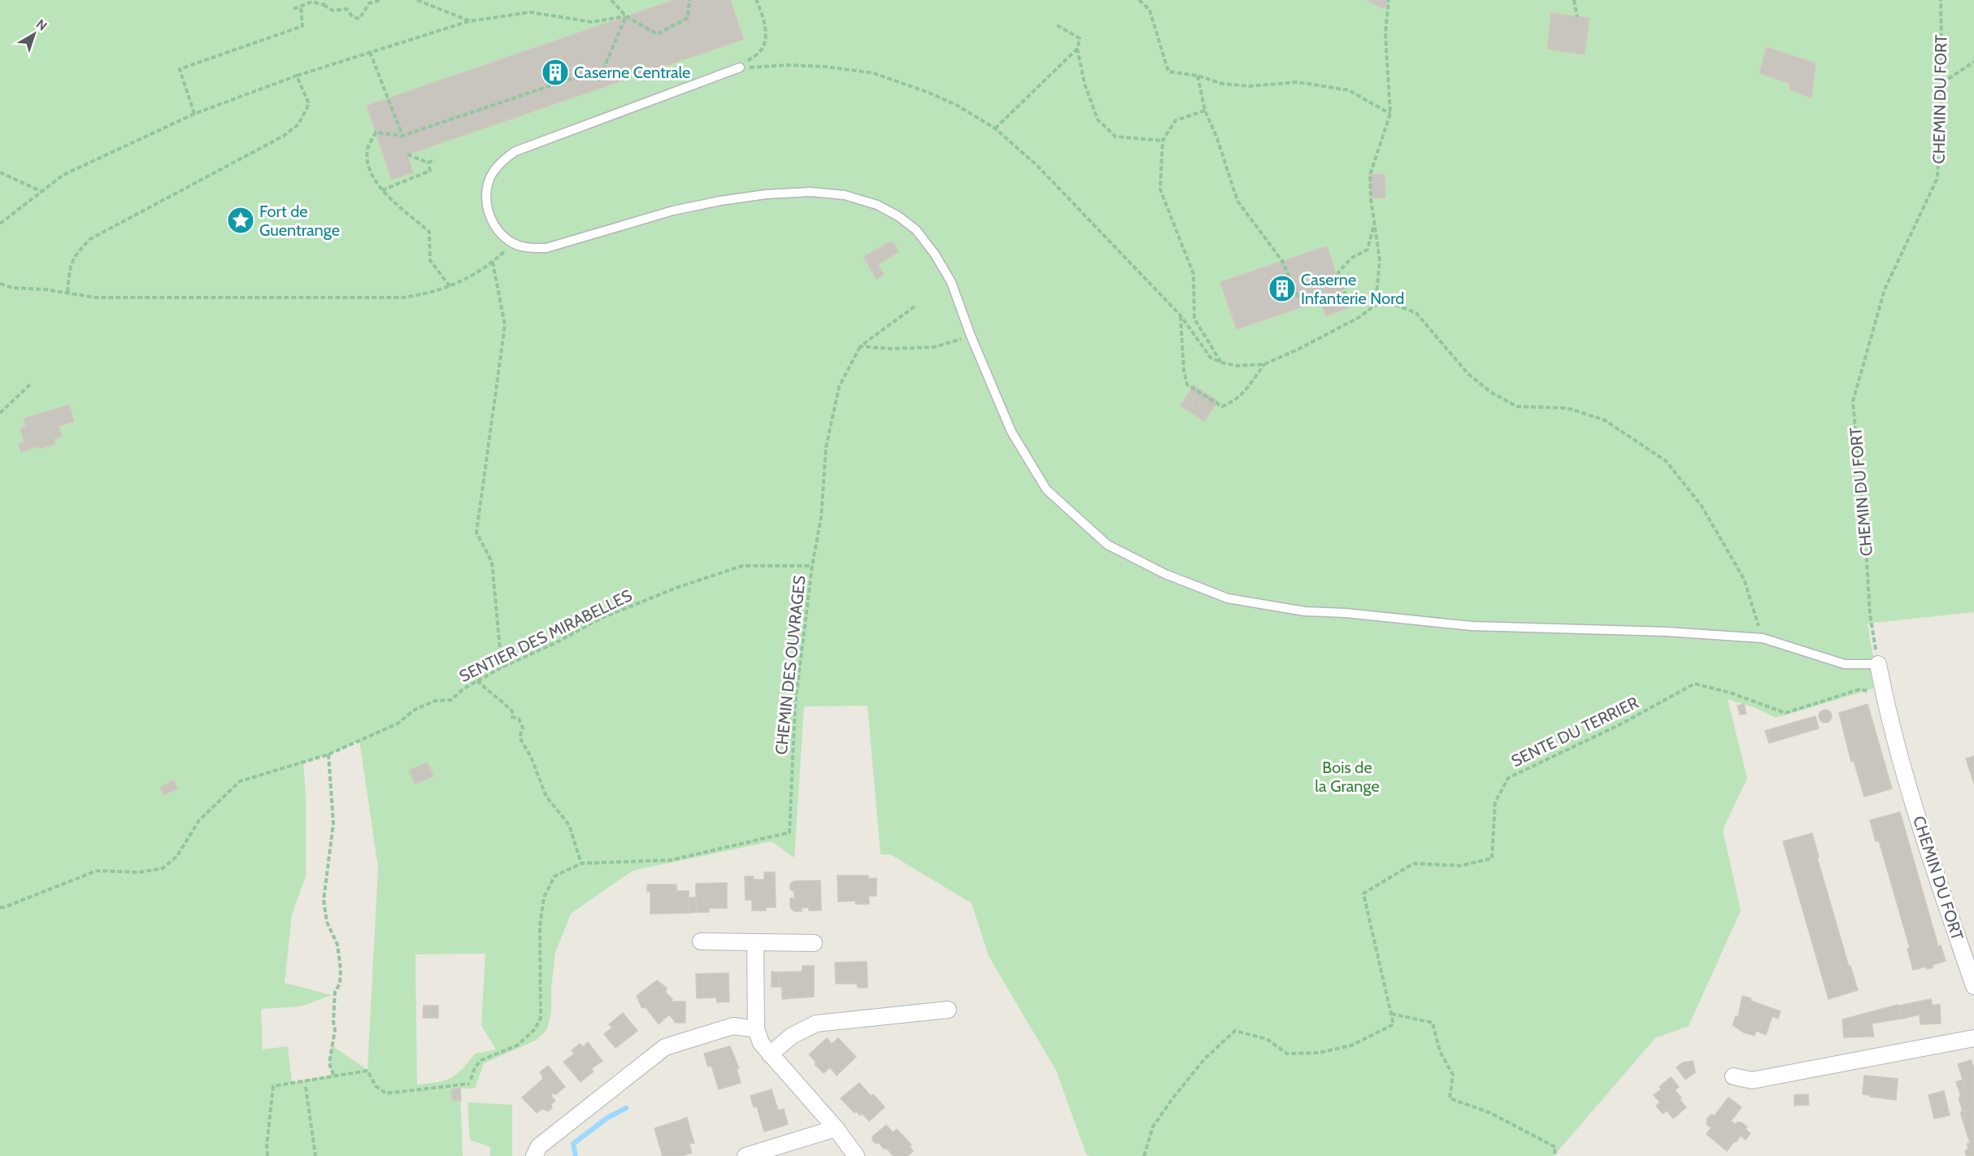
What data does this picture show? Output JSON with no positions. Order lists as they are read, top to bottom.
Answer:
{
  "streets": {
    "street": ["CHEMIN DU FORT"],
    "path": ["SENTIER DES MIRABELLES", "CHEMIN DES OUVRAGES", "SENTE DU TERRIER"]
  },
  "crossings": [
    ["CHEMIN DU FORT", "SENTE DU TERRIER"],
    ["SENTIER DES MIRABELLES", "CHEMIN DES OUVRAGES"]
  ],
  "parks": ["Bois de la Grange"],
  "places": {
    "building": ["Caserne Centrale", "Caserne Infanterie Nord"],
    "place": ["Fort de Guentrange"]
  },
  "north": "top right"
}
